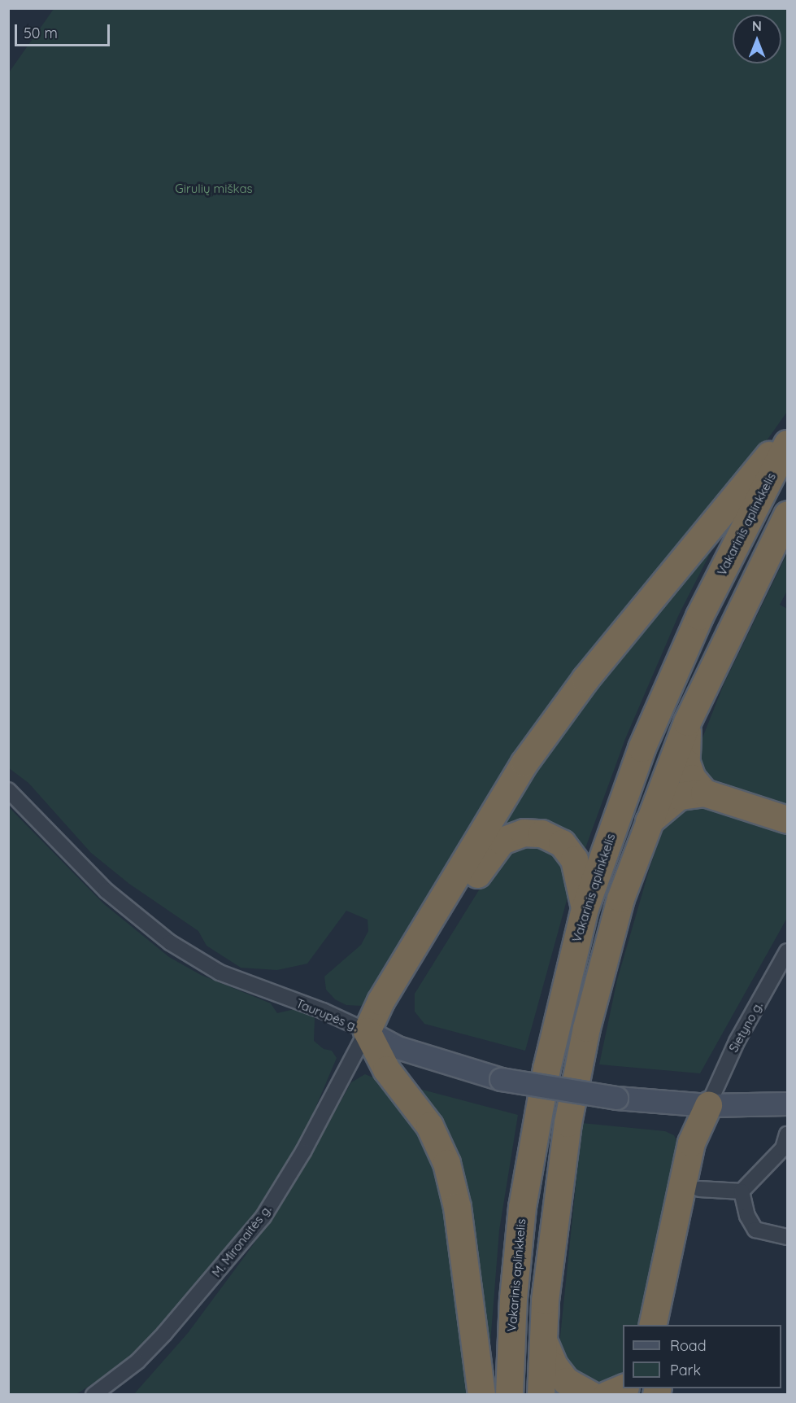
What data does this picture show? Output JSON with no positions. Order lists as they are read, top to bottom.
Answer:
{
  "streets": {
    "highway": ["Vakarinis aplinkkelis"],
    "main road": ["Taurupės g."],
    "street": ["Sietyno g.", "M. Mironaitės g."]
  },
  "crossings": [
    ["Taurupės g.", "Sietyno g."],
    ["Taurupės g.", "M. Mironaitės g."]
  ],
  "parks": ["Girulių miškas"],
  "legend": ["Road", "Park"],
  "scale_bar": "50 m",
  "north": "top"
}
